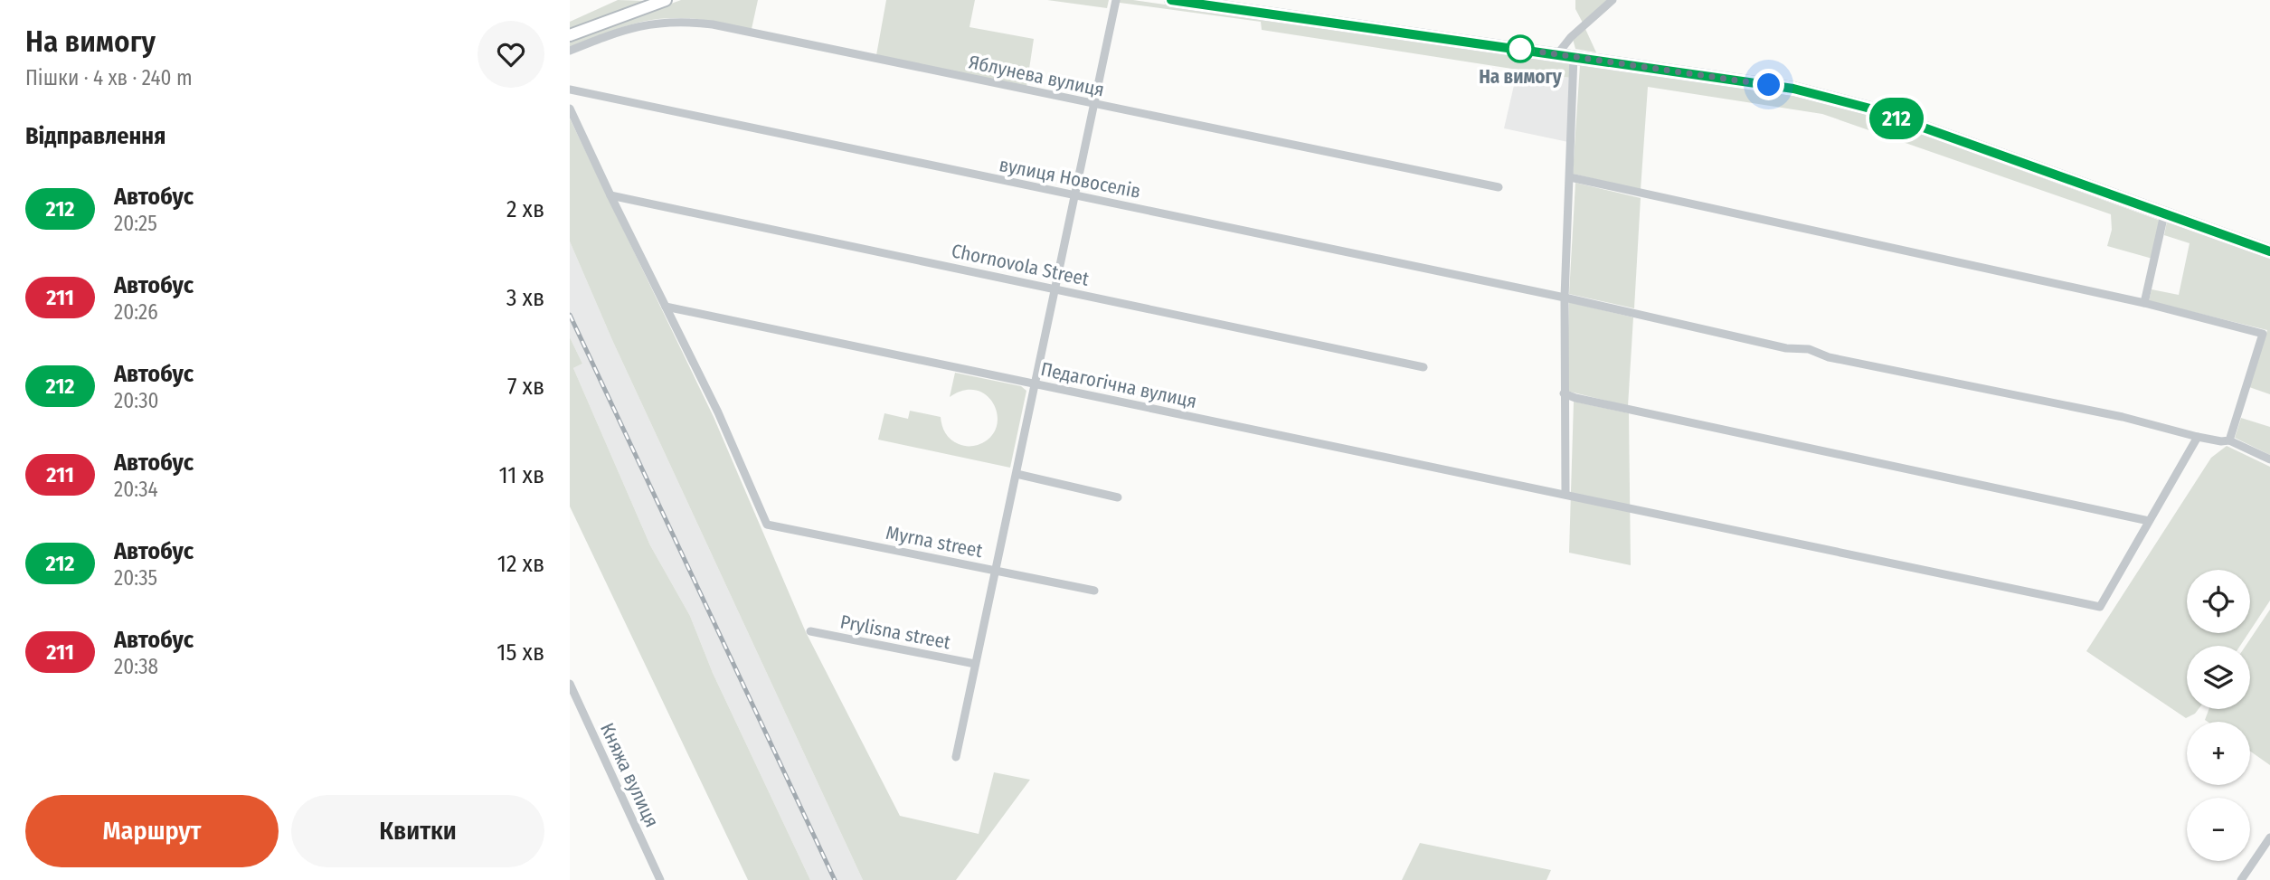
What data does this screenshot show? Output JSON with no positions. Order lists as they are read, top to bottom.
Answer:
{
  "streets": {
    "street": [
      "Яблунева вулиця",
      "вулиця Новоселів",
      "Chornovola Street",
      "Педагогічна вулиця",
      "Myrna street",
      "Prylisna street",
      "Княжа вулиця"
    ]
  },
  "crossings": [
    ["Педагогічна вулиця", "Myrna street"]
  ],
  "places": ["На вимогу"],
  "lines": ["bus line 212"],
  "page": {
    "heading": [
      ["На вимогу", "Пішки · 4 хв · 240 m"],
      "Відправлення"
    ],
    "on_map": "212",
    "list": [
      {
        "mark": "212",
        "name": "Автобус",
        "note": "20:25",
        "value": "2 хв"
      },
      {
        "mark": "211",
        "name": "Автобус",
        "note": "20:26",
        "value": "3 хв"
      },
      {
        "mark": "212",
        "name": "Автобус",
        "note": "20:30",
        "value": "7 хв"
      },
      {
        "mark": "211",
        "name": "Автобус",
        "note": "20:34",
        "value": "11 хв"
      },
      {
        "mark": "212",
        "name": "Автобус",
        "note": "20:35",
        "value": "12 хв"
      },
      {
        "mark": "211",
        "name": "Автобус",
        "note": "20:38",
        "value": "15 хв"
      }
    ],
    "map_buttons": ["+", "−"],
    "buttons": ["Маршрут", "Квитки"]
  }
}
